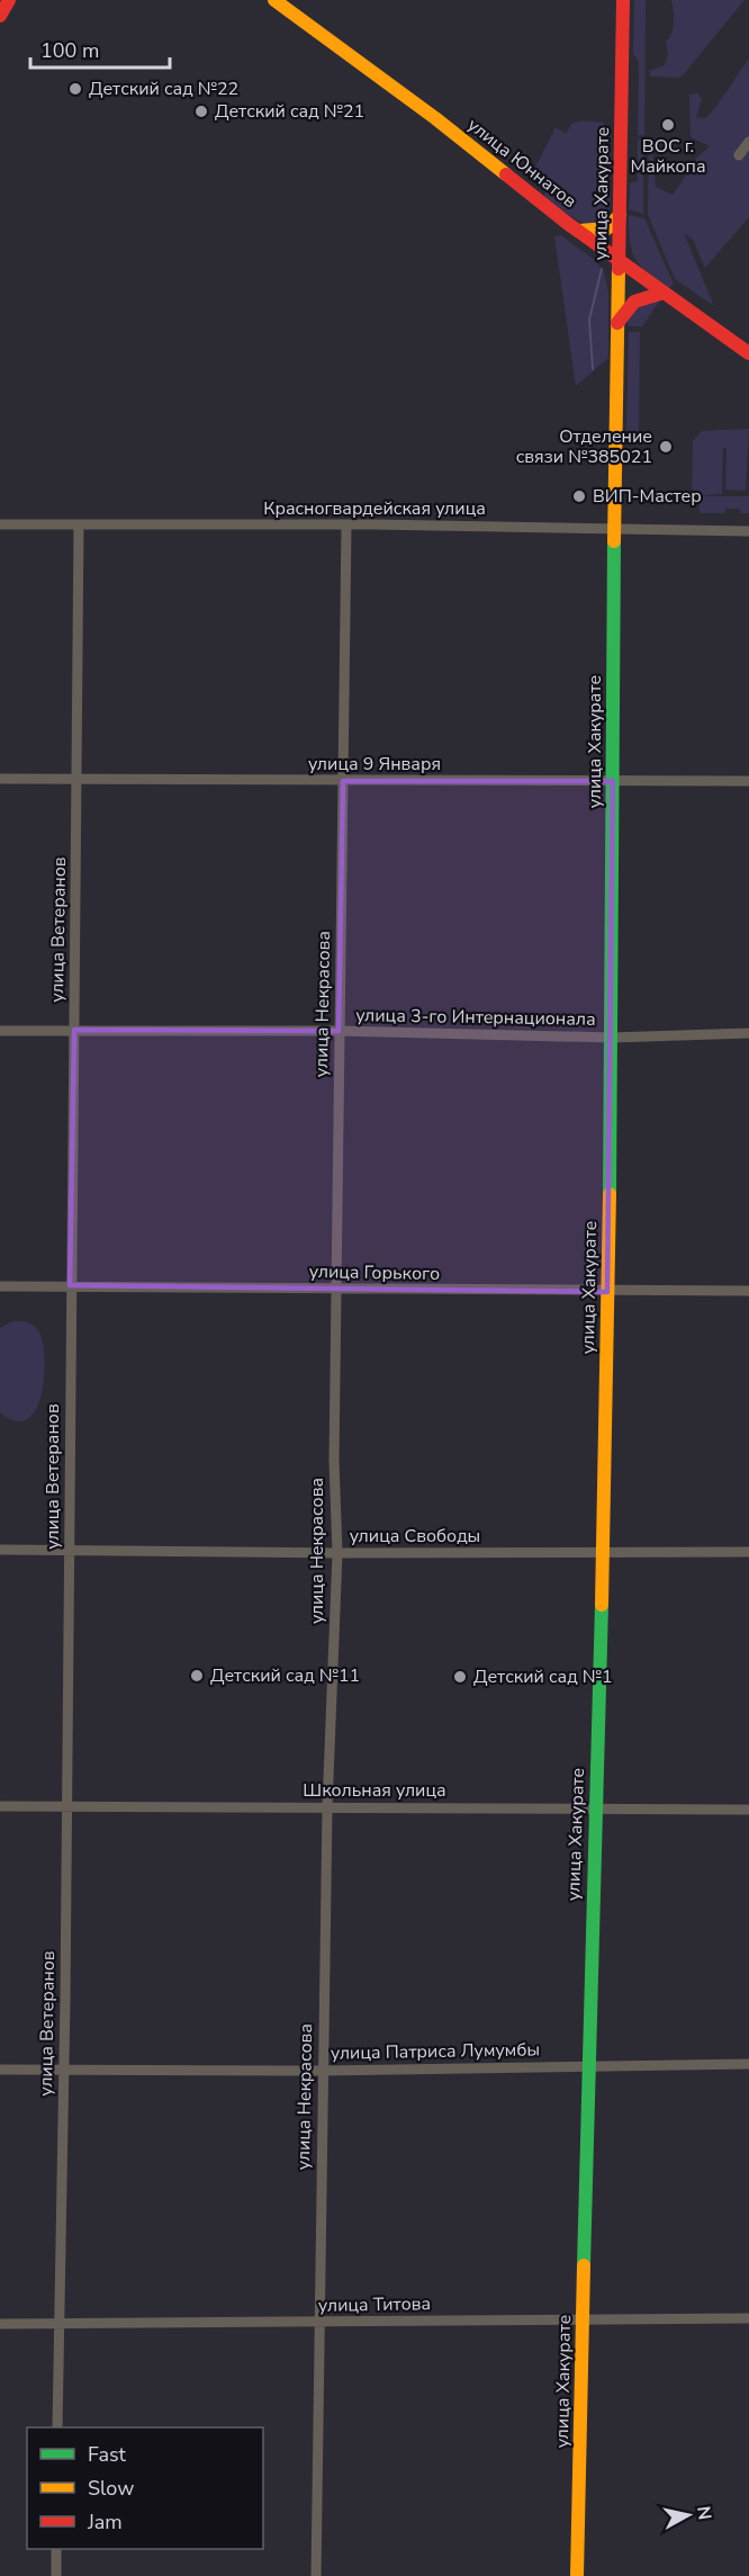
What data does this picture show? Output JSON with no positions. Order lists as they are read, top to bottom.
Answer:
{
  "streets": {
    "main road": ["улица Юннатов", "улица Хакурате"],
    "street": [
      "Красногвардейская улица",
      "улица 9 Января",
      "улица Ветеранов",
      "улица Некрасова",
      "улица 3-го Интернационала",
      "улица Горького",
      "улица Свободы",
      "Школьная улица",
      "улица Патриса Лумумбы",
      "улица Титова"
    ]
  },
  "crossings": [
    ["улица Юннатов", "улица Хакурате"],
    ["улица Хакурате", "Красногвардейская улица"],
    ["улица Хакурате", "улица 9 Января"],
    ["улица Хакурате", "улица 3-го Интернационала"],
    ["улица Хакурате", "улица Горького"],
    ["улица Хакурате", "улица Свободы"],
    ["улица Хакурате", "Школьная улица"],
    ["улица Хакурате", "улица Патриса Лумумбы"],
    ["улица Хакурате", "улица Титова"],
    ["Красногвардейская улица", "улица Ветеранов"],
    ["Красногвардейская улица", "улица Некрасова"],
    ["улица 9 Января", "улица Ветеранов"],
    ["улица 9 Января", "улица Некрасова"],
    ["улица Ветеранов", "улица 3-го Интернационала"],
    ["улица Ветеранов", "улица Горького"],
    ["улица Ветеранов", "улица Свободы"],
    ["улица Ветеранов", "Школьная улица"],
    ["улица Ветеранов", "улица Патриса Лумумбы"],
    ["улица Ветеранов", "улица Титова"],
    ["улица Некрасова", "улица 3-го Интернационала"],
    ["улица Некрасова", "улица Горького"],
    ["улица Некрасова", "улица Свободы"],
    ["улица Некрасова", "Школьная улица"],
    ["улица Некрасова", "улица Патриса Лумумбы"],
    ["улица Некрасова", "улица Титова"]
  ],
  "places": [
    "Детский сад №22",
    "Детский сад №21",
    "ВОС г. Майкопа",
    "Отделение связи №385021",
    "ВИП-Мастер",
    "Детский сад №11",
    "Детский сад №1"
  ],
  "legend": ["Fast", "Slow", "Jam"],
  "scale_bar": "100 m",
  "north": "right"
}
